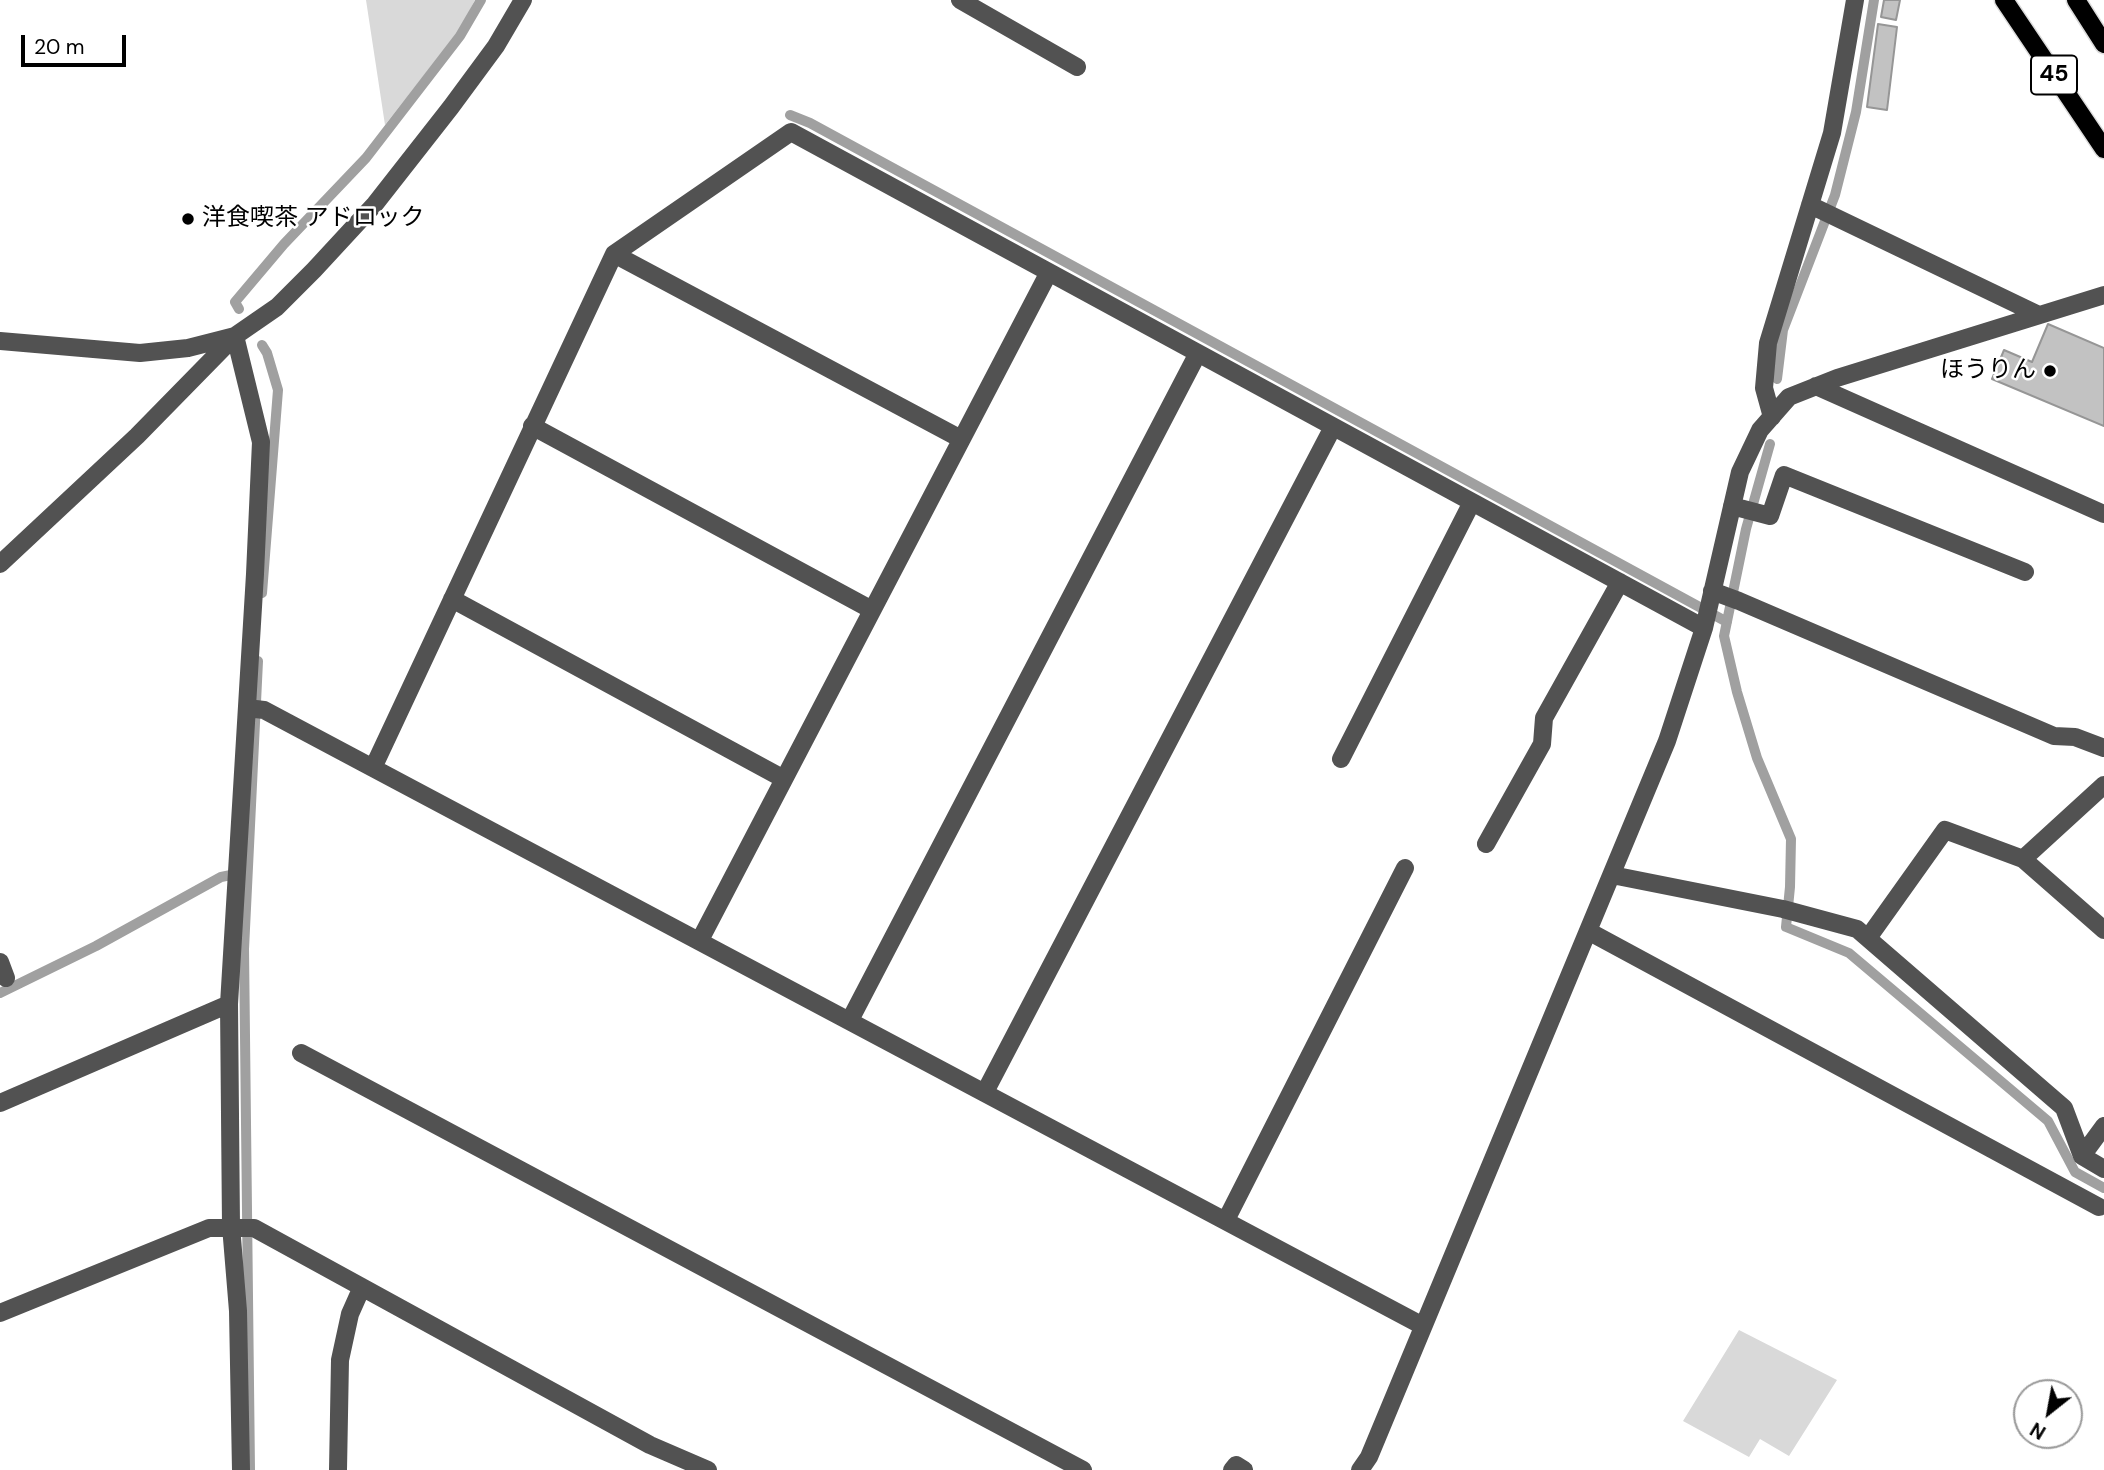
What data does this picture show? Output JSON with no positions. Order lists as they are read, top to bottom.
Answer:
{
  "streets": {
    "main road": ["45"]
  },
  "places": ["洋食喫茶 アドロック", "ほうりん"],
  "scale_bar": "20 m",
  "north": "bottom left"
}
